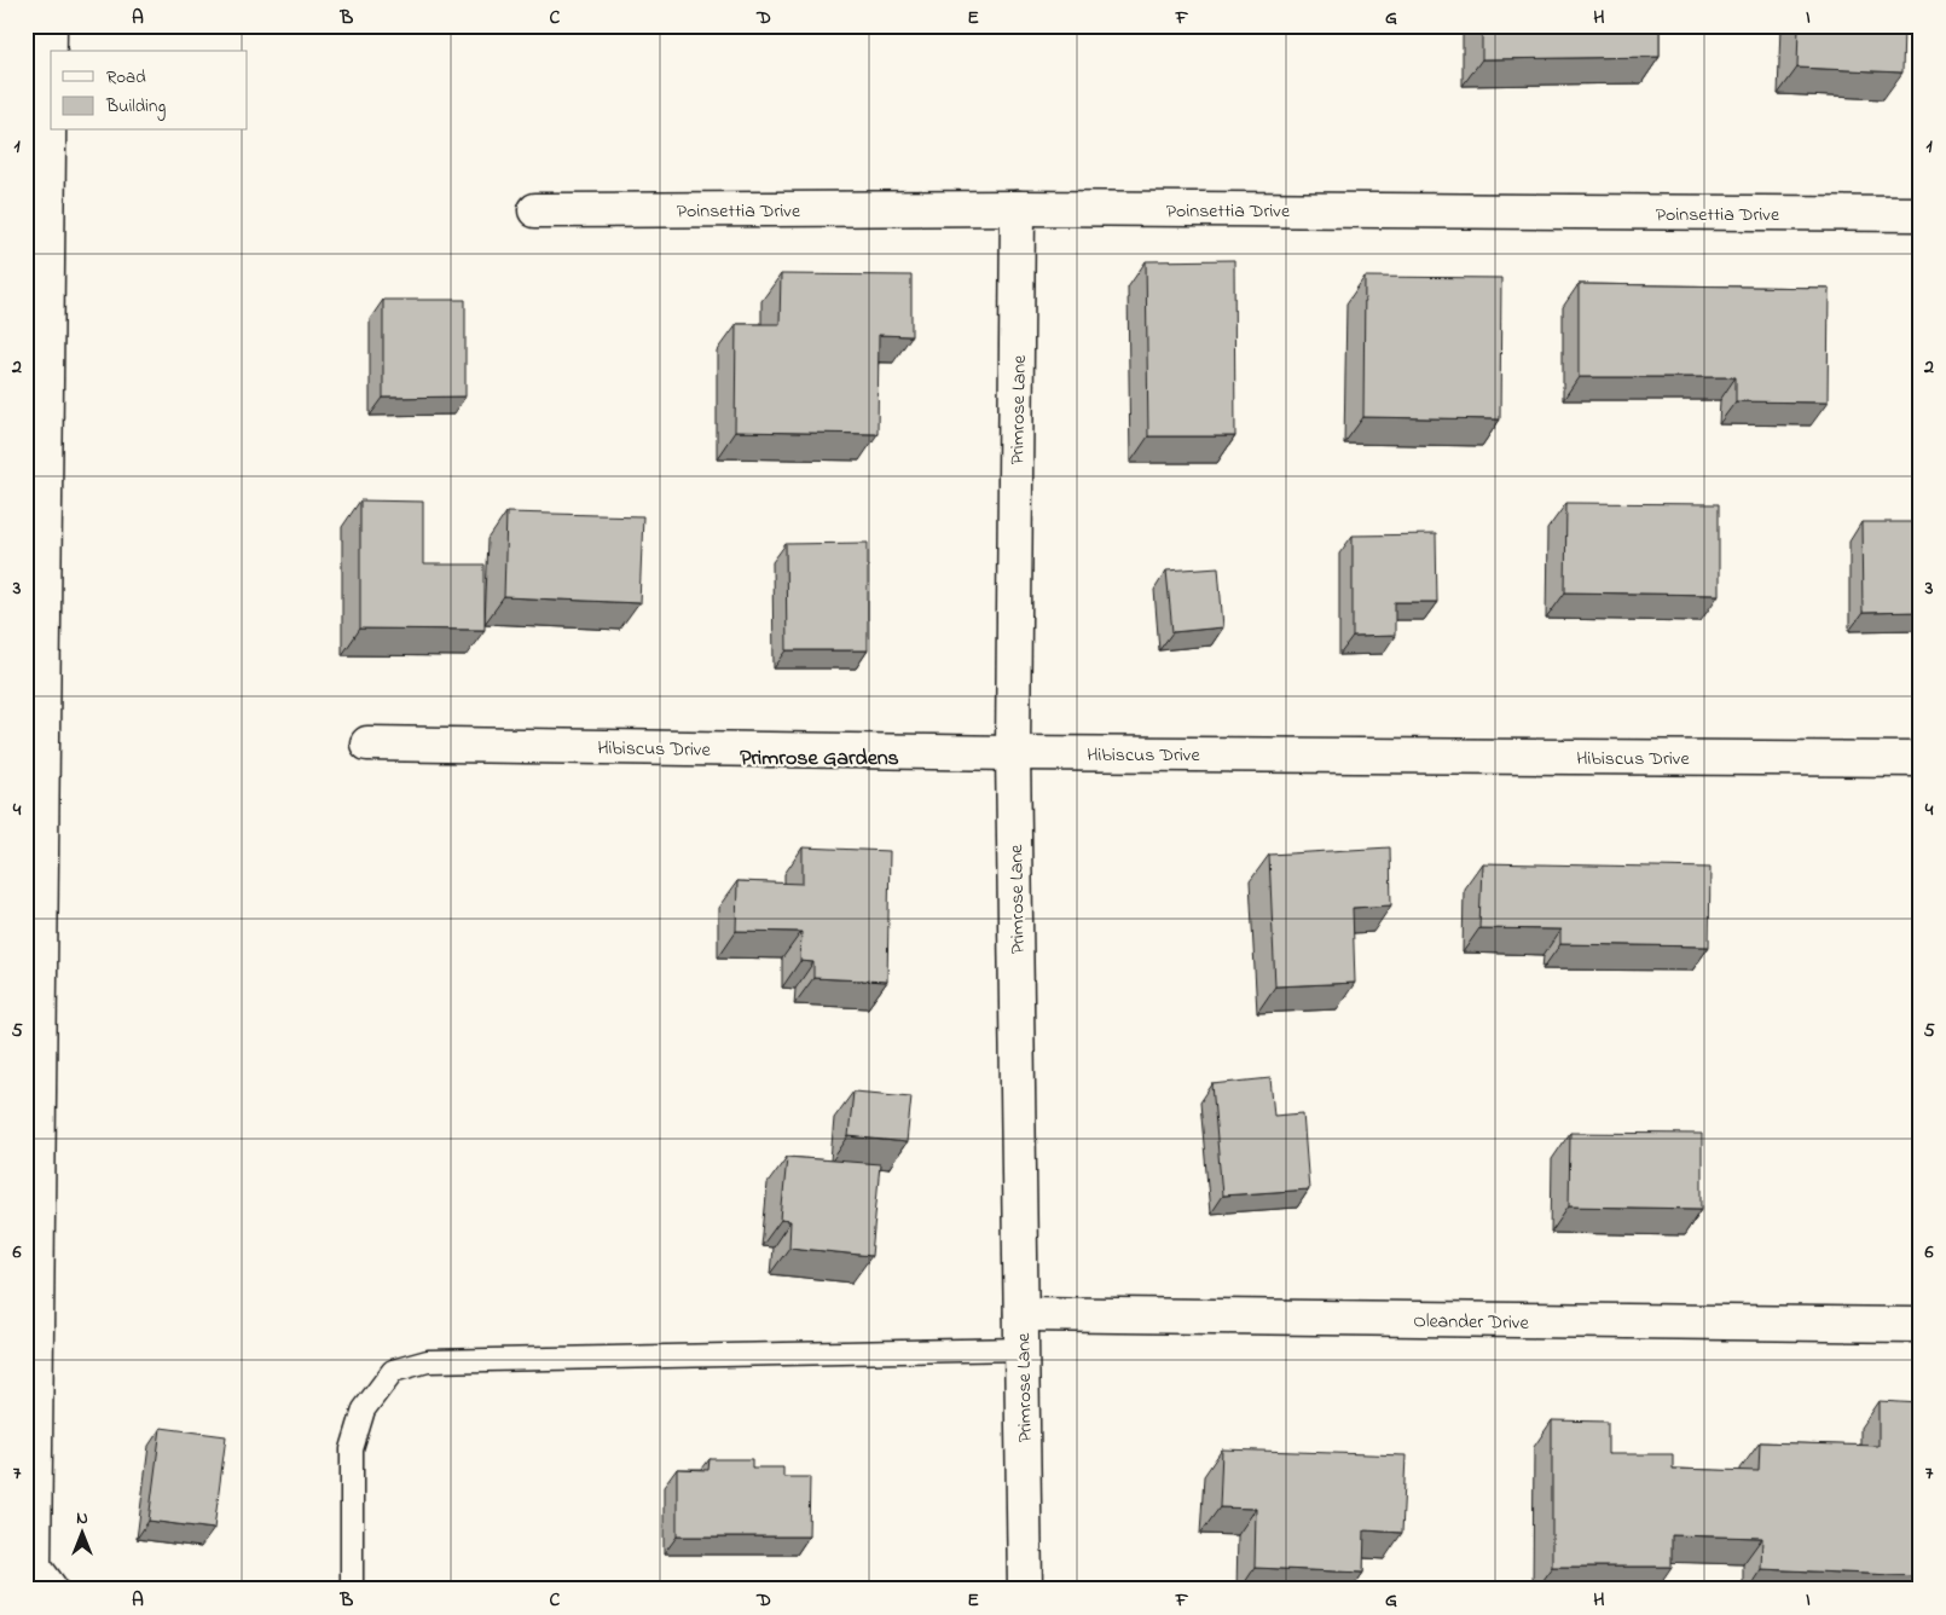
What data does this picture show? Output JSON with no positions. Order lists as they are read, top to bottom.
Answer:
{
  "streets": {
    "street": [
      "Poinsettia Drive",
      "Primrose Lane",
      "Hibiscus Drive",
      "Oleander Drive"
    ]
  },
  "crossings": [
    ["Poinsettia Drive", "Primrose Lane"],
    ["Primrose Lane", "Hibiscus Drive"],
    ["Primrose Lane", "Oleander Drive"]
  ],
  "districts": ["Primrose Gardens"],
  "legend": ["Road", "Building"],
  "north": "top",
  "grid": {
    "columns": [
      "A",
      "B",
      "C",
      "D",
      "E",
      "F",
      "G",
      "H",
      "I"
    ],
    "rows": [
      "1",
      "2",
      "3",
      "4",
      "5",
      "6",
      "7"
    ]
  }
}
